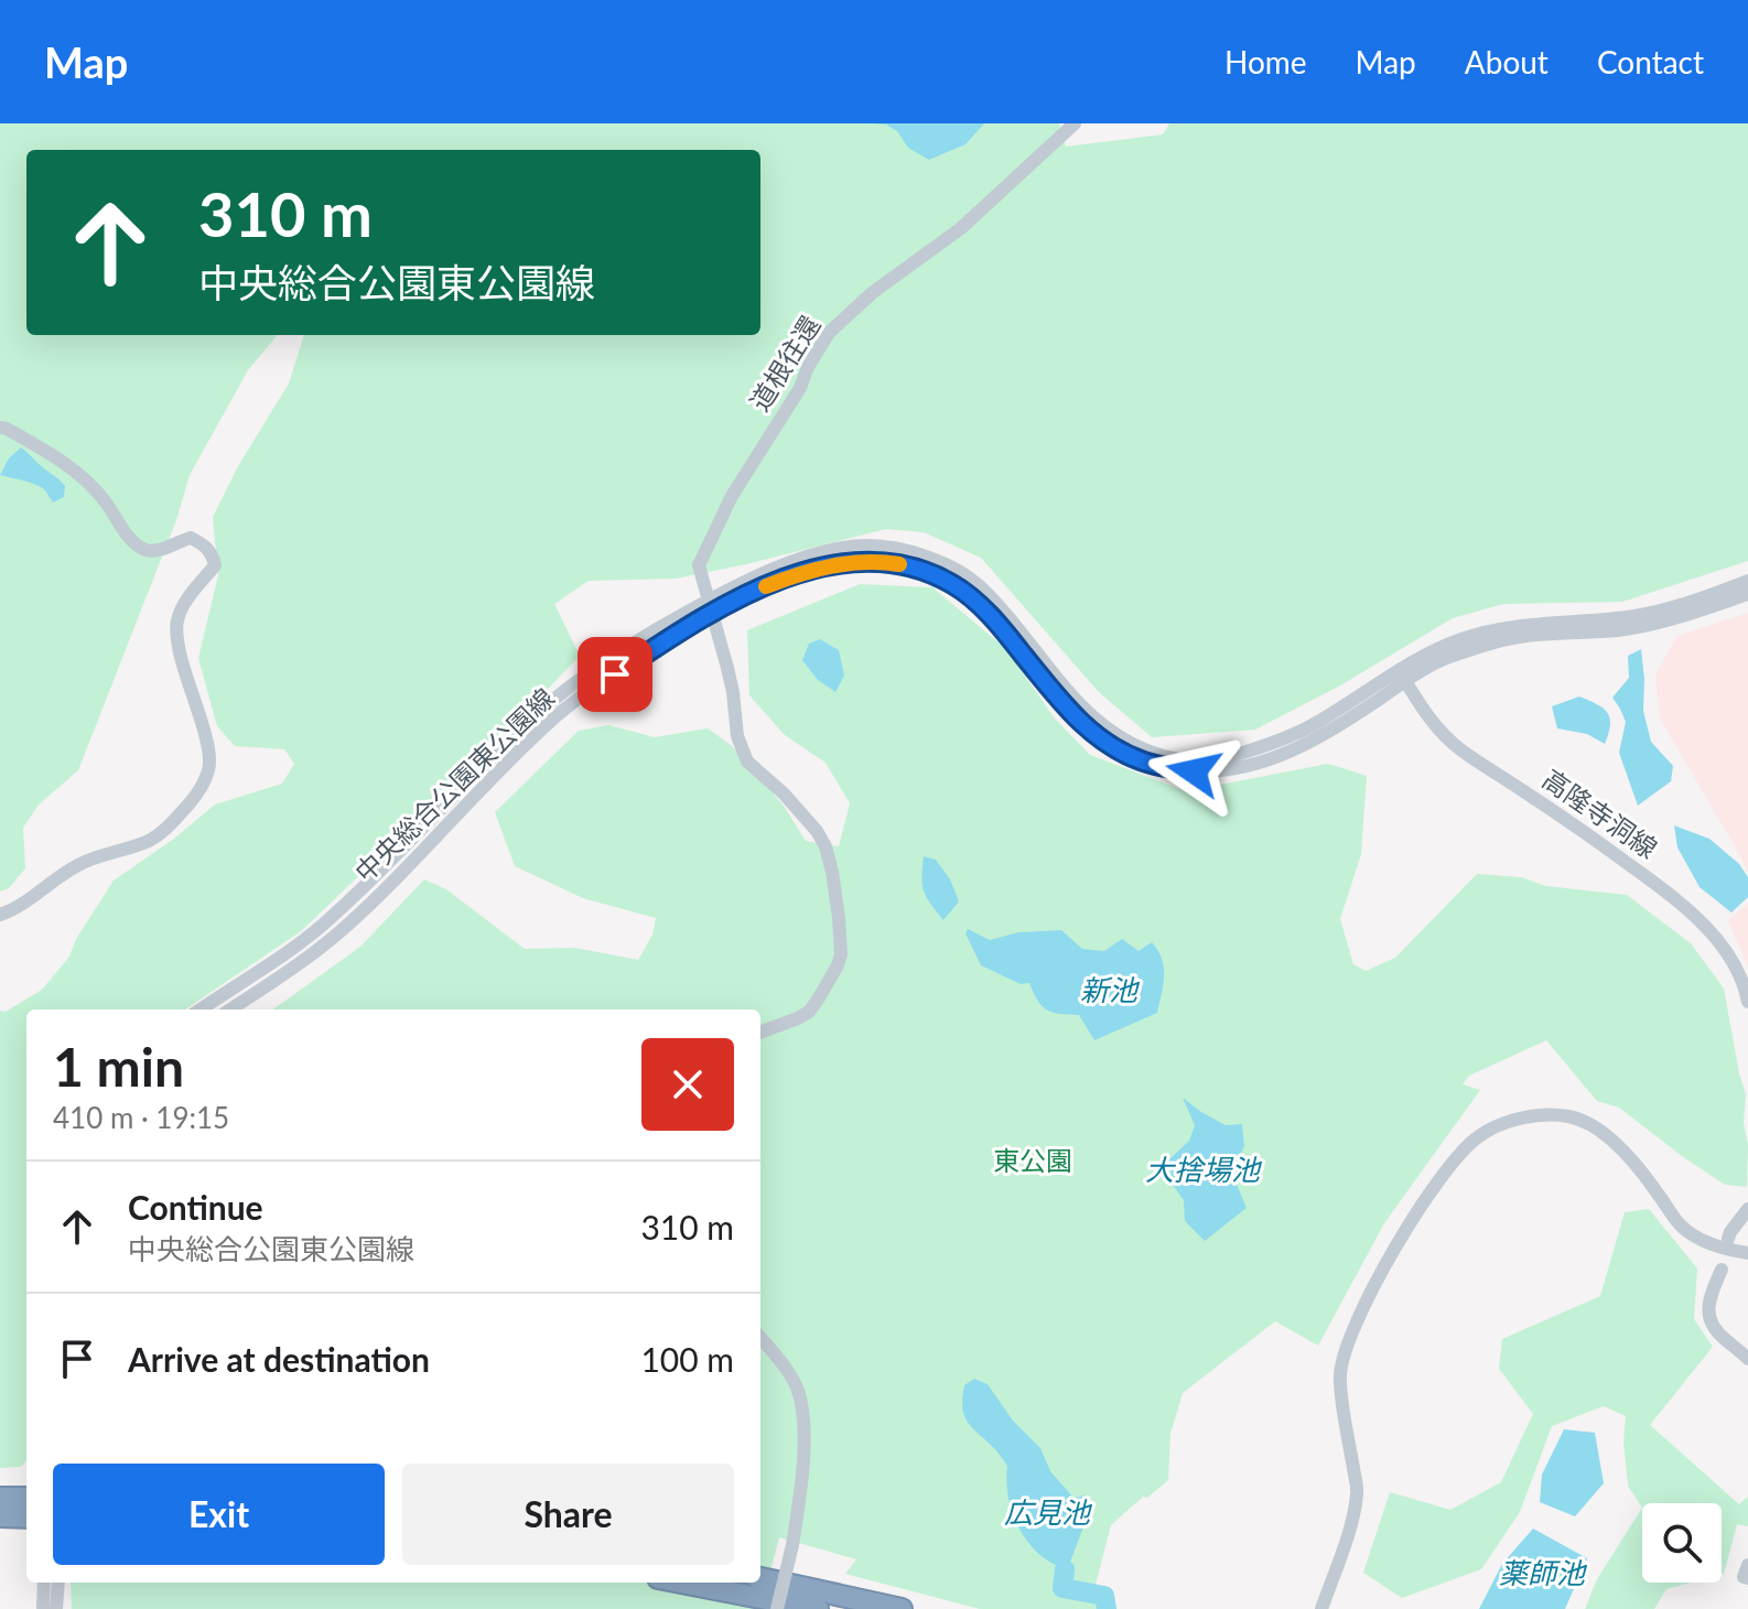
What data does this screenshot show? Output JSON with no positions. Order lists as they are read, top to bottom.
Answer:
{
  "streets": {
    "street": ["道根往還", "中央総合公園東公園線", "高隆寺洞線"]
  },
  "crossings": [
    ["中央総合公園東公園線", "高隆寺洞線"]
  ],
  "water": [
    "新池",
    "大捨場池",
    "広見池",
    "薬師池"
  ],
  "parks": ["東公園"],
  "page": {
    "header": "Map",
    "nav": [
      "Home",
      "Map",
      "About",
      "Contact"
    ],
    "turn": ["310 m", "中央総合公園東公園線"],
    "heading": ["1 min", "410 m · 19:15"],
    "list": [
      {
        "name": "Continue",
        "note": "中央総合公園東公園線",
        "value": "310 m"
      },
      {
        "name": "Arrive at destination",
        "value": "100 m"
      }
    ],
    "buttons": ["Exit", "Share"]
  }
}
